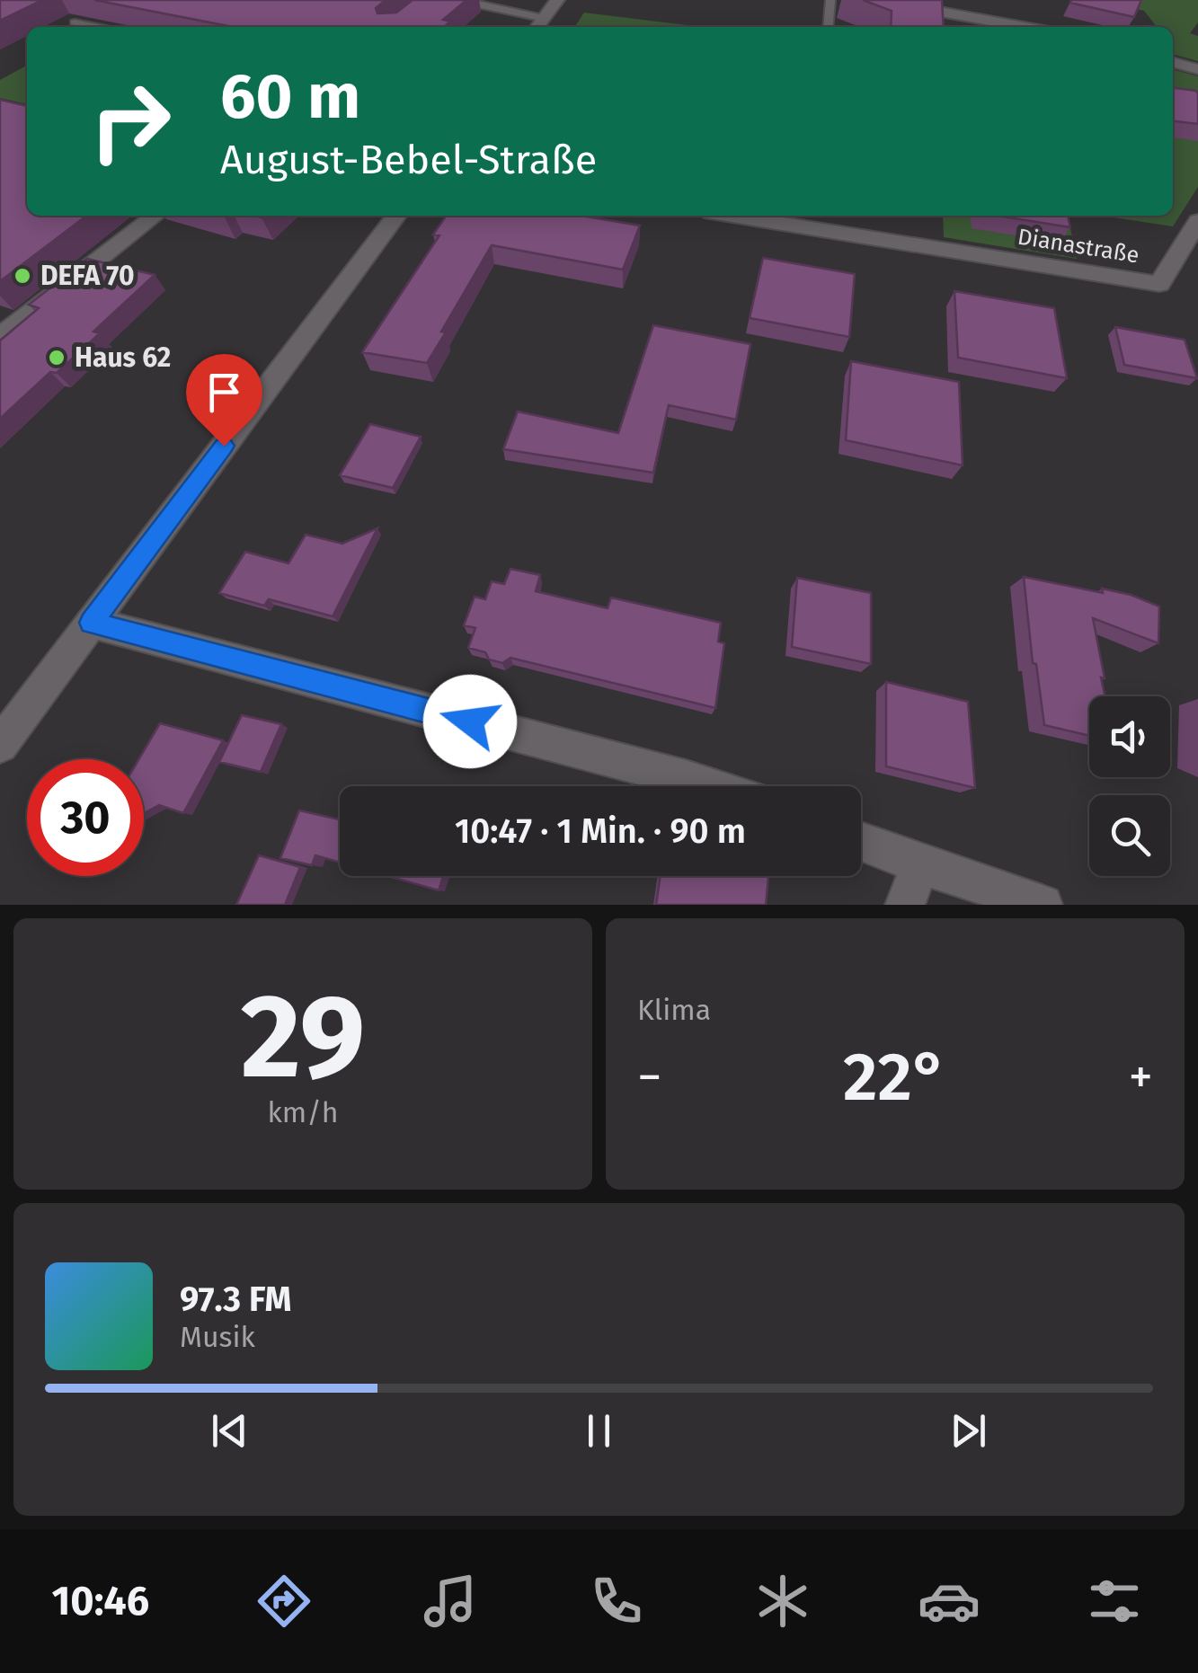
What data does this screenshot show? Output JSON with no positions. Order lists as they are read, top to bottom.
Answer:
{
  "streets": {
    "street": ["Dianastraße"]
  },
  "places": ["DEFA 70", "Haus 62"],
  "page": {
    "turn": ["60 m", "August-Bebel-Straße"],
    "limit": "30",
    "trip": "10:47 · 1 Min. · 90 m",
    "tile": [
      ["29", "km/h"],
      "Klima"
    ],
    "heat": ["−", "22°", "+"],
    "song": ["97.3 FM", "Musik"],
    "tabs": "10:46"
  }
}
